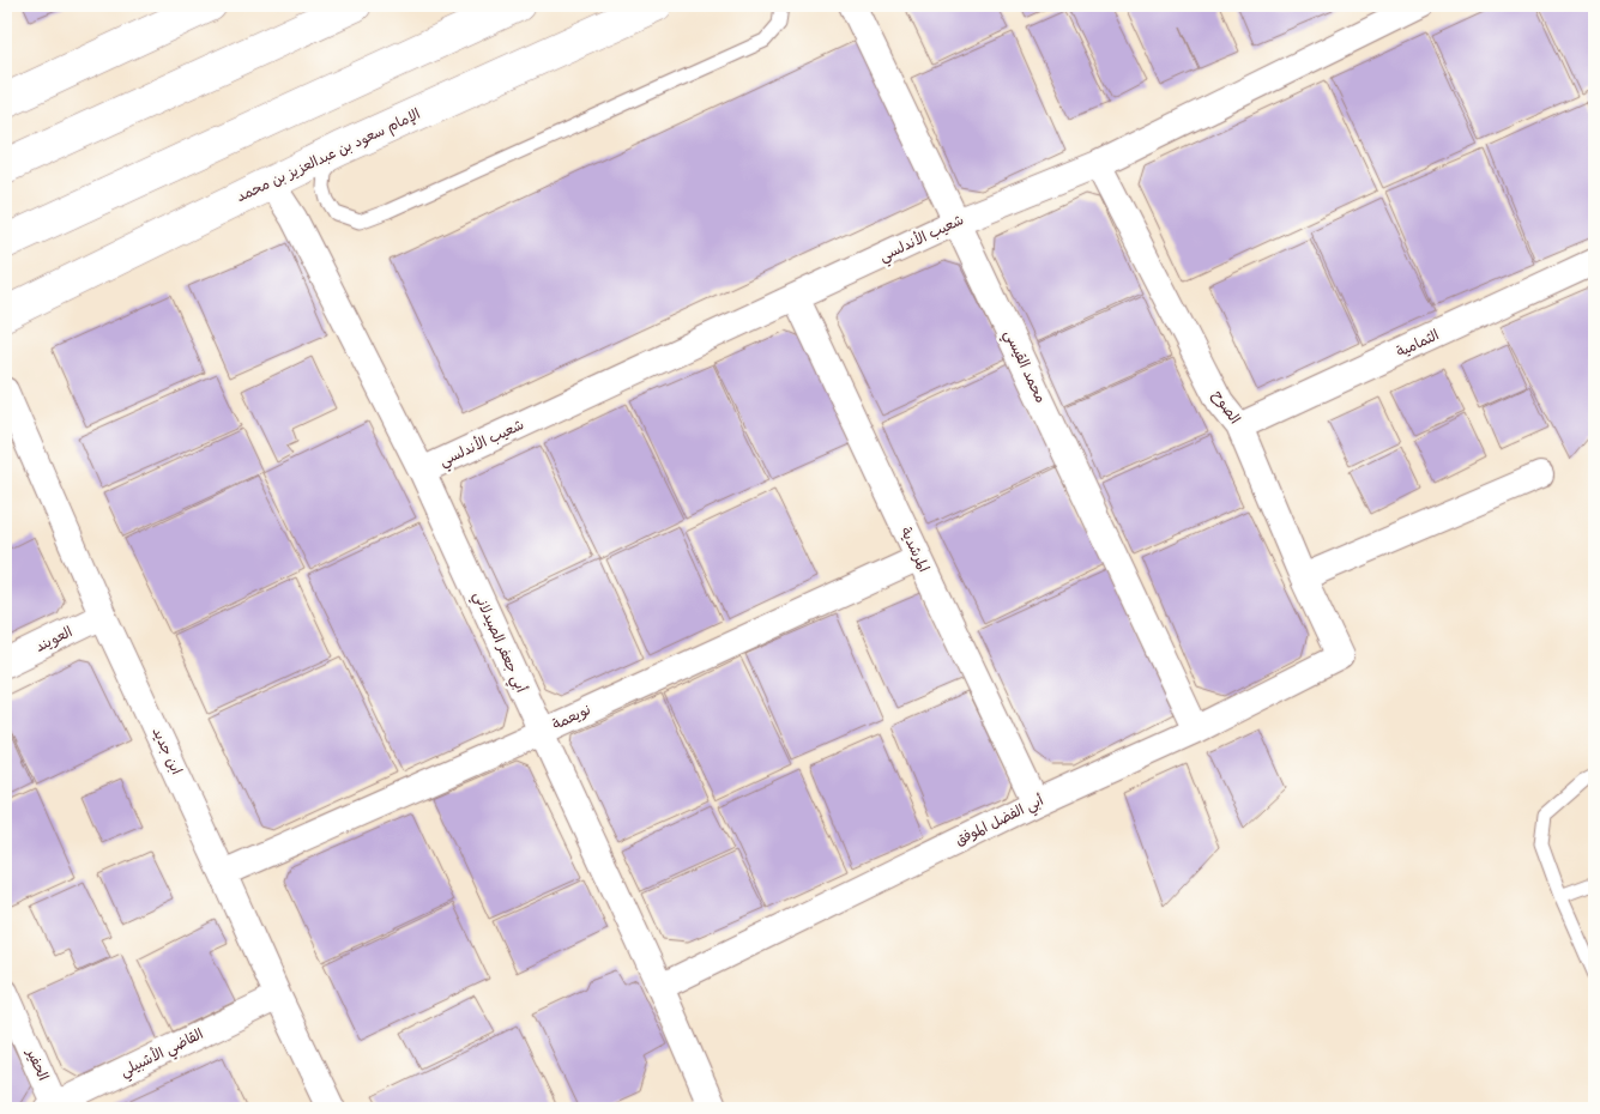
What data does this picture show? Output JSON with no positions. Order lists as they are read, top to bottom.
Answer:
{
  "streets": {
    "street": [
      "الإمام سعود بن عبدالعزيز بن محمد",
      "شعيب الأندلسي",
      "الثمامية",
      "محمد القيسي",
      "الصوح",
      "المرشدية",
      "العويند",
      "أبي جعفر الصيدلاني",
      "نويعمة",
      "ابن جديد",
      "أبي الفضل الموفق",
      "القاضي الأشبيلي",
      "الحفير"
    ]
  },
  "crossings": [
    ["الإمام سعود بن عبدالعزيز بن محمد", "أبي جعفر الصيدلاني"],
    ["شعيب الأندلسي", "محمد القيسي"],
    ["شعيب الأندلسي", "الصوح"],
    ["شعيب الأندلسي", "المرشدية"],
    ["شعيب الأندلسي", "أبي جعفر الصيدلاني"],
    ["الثمامية", "الصوح"],
    ["محمد القيسي", "أبي الفضل الموفق"],
    ["الصوح", "أبي الفضل الموفق"],
    ["المرشدية", "نويعمة"],
    ["المرشدية", "أبي الفضل الموفق"],
    ["العويند", "ابن جديد"],
    ["أبي جعفر الصيدلاني", "نويعمة"],
    ["أبي جعفر الصيدلاني", "أبي الفضل الموفق"],
    ["نويعمة", "ابن جديد"],
    ["ابن جديد", "القاضي الأشبيلي"],
    ["القاضي الأشبيلي", "الحفير"]
  ]
}
